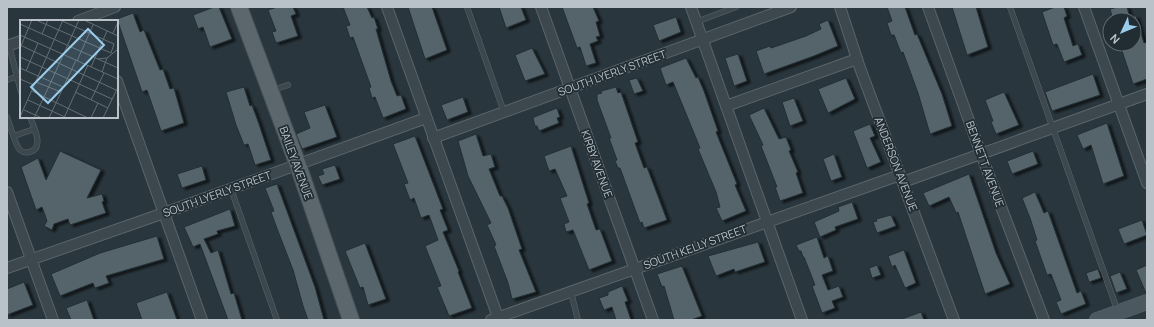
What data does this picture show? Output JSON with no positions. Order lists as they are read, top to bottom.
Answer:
{
  "streets": {
    "main road": ["BAILEY AVENUE"],
    "street": [
      "SOUTH LYERLY STREET",
      "KIRBY AVENUE",
      "ANDERSON AVENUE",
      "BENNETT AVENUE",
      "SOUTH KELLY STREET"
    ]
  },
  "crossings": [
    ["SOUTH LYERLY STREET", "BAILEY AVENUE"],
    ["SOUTH LYERLY STREET", "KIRBY AVENUE"],
    ["KIRBY AVENUE", "SOUTH KELLY STREET"],
    ["ANDERSON AVENUE", "SOUTH KELLY STREET"],
    ["BENNETT AVENUE", "SOUTH KELLY STREET"]
  ],
  "north": "bottom left"
}
